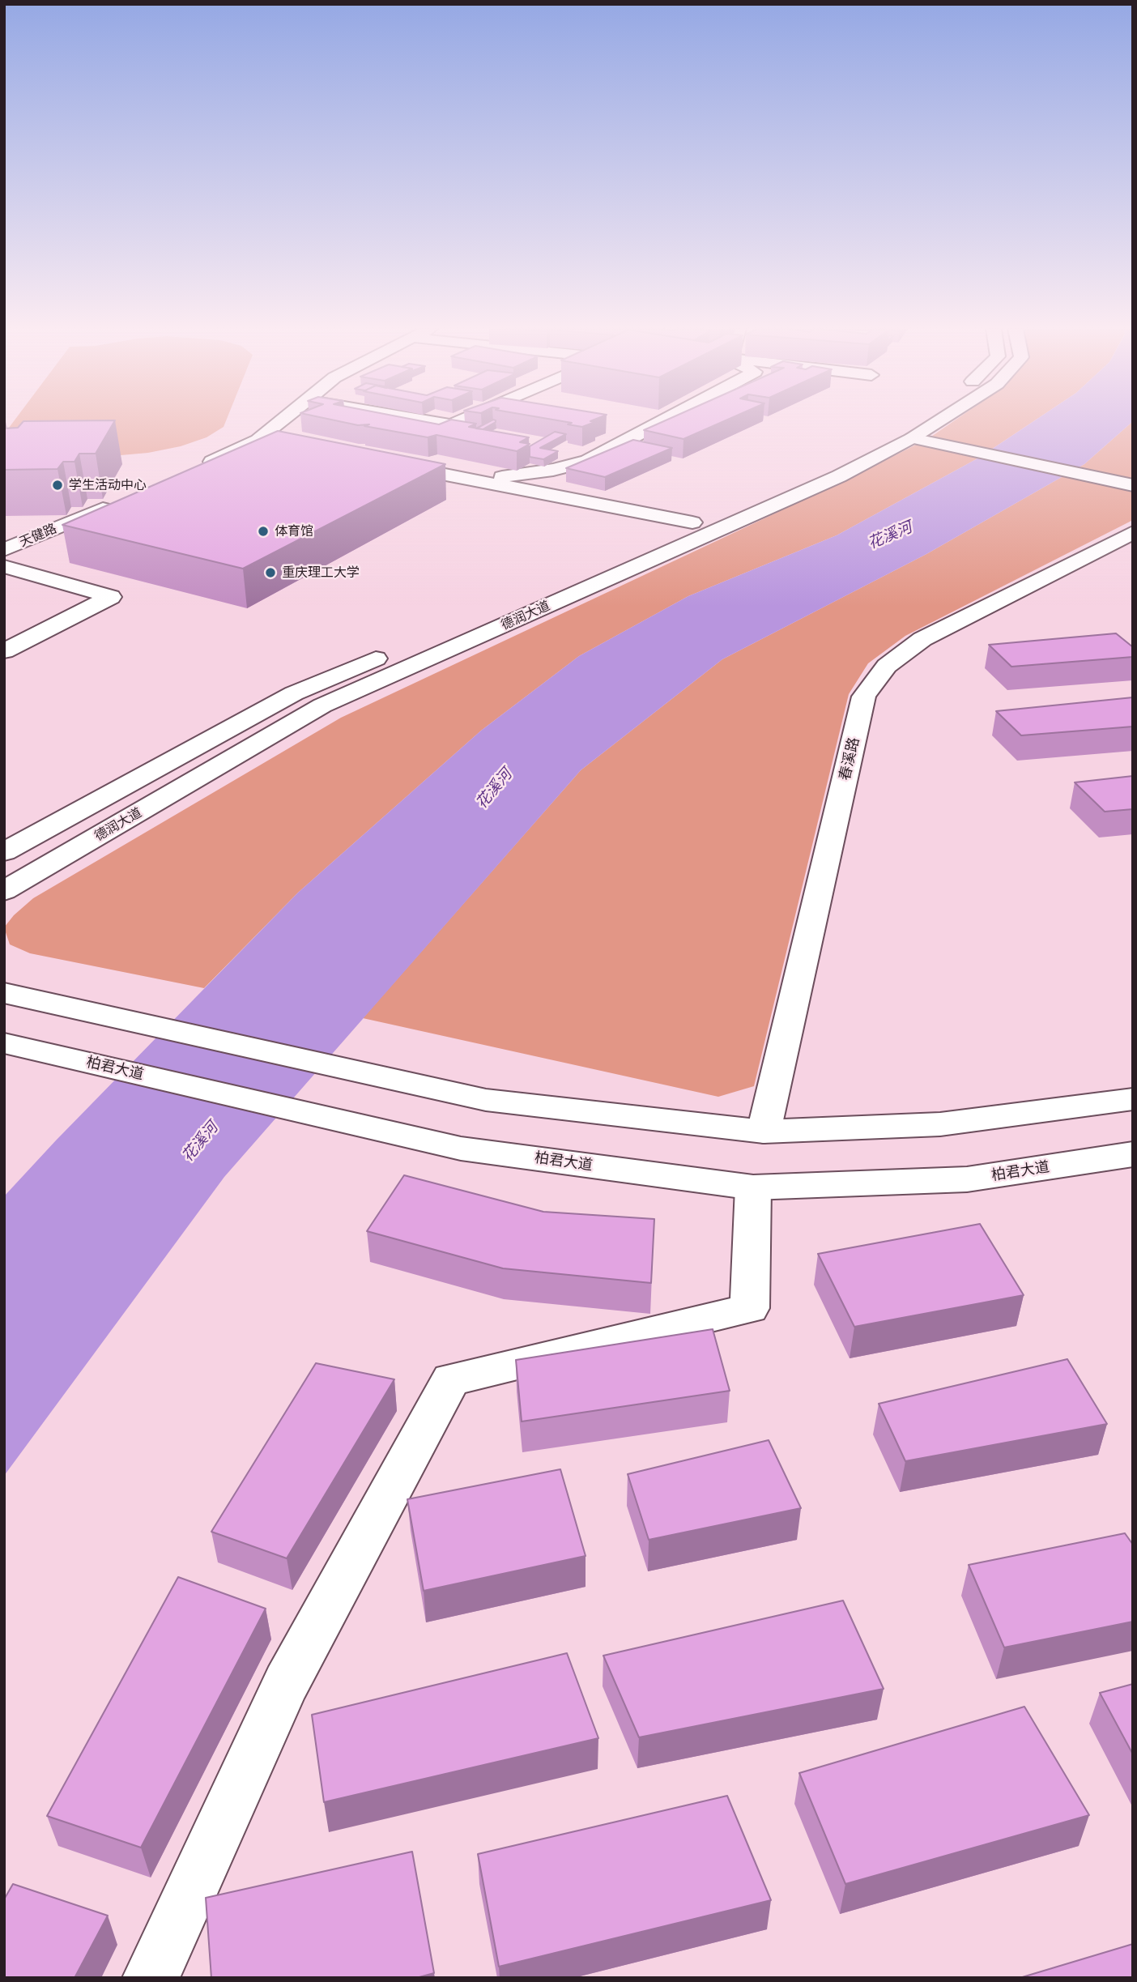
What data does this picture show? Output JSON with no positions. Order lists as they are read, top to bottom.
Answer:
{
  "streets": {
    "main road": [
      "天健路",
      "德润大道",
      "春溪路",
      "柏君大道"
    ]
  },
  "water": ["花溪河"],
  "places": ["学生活动中心", "体育馆", "重庆理工大学"]
}
